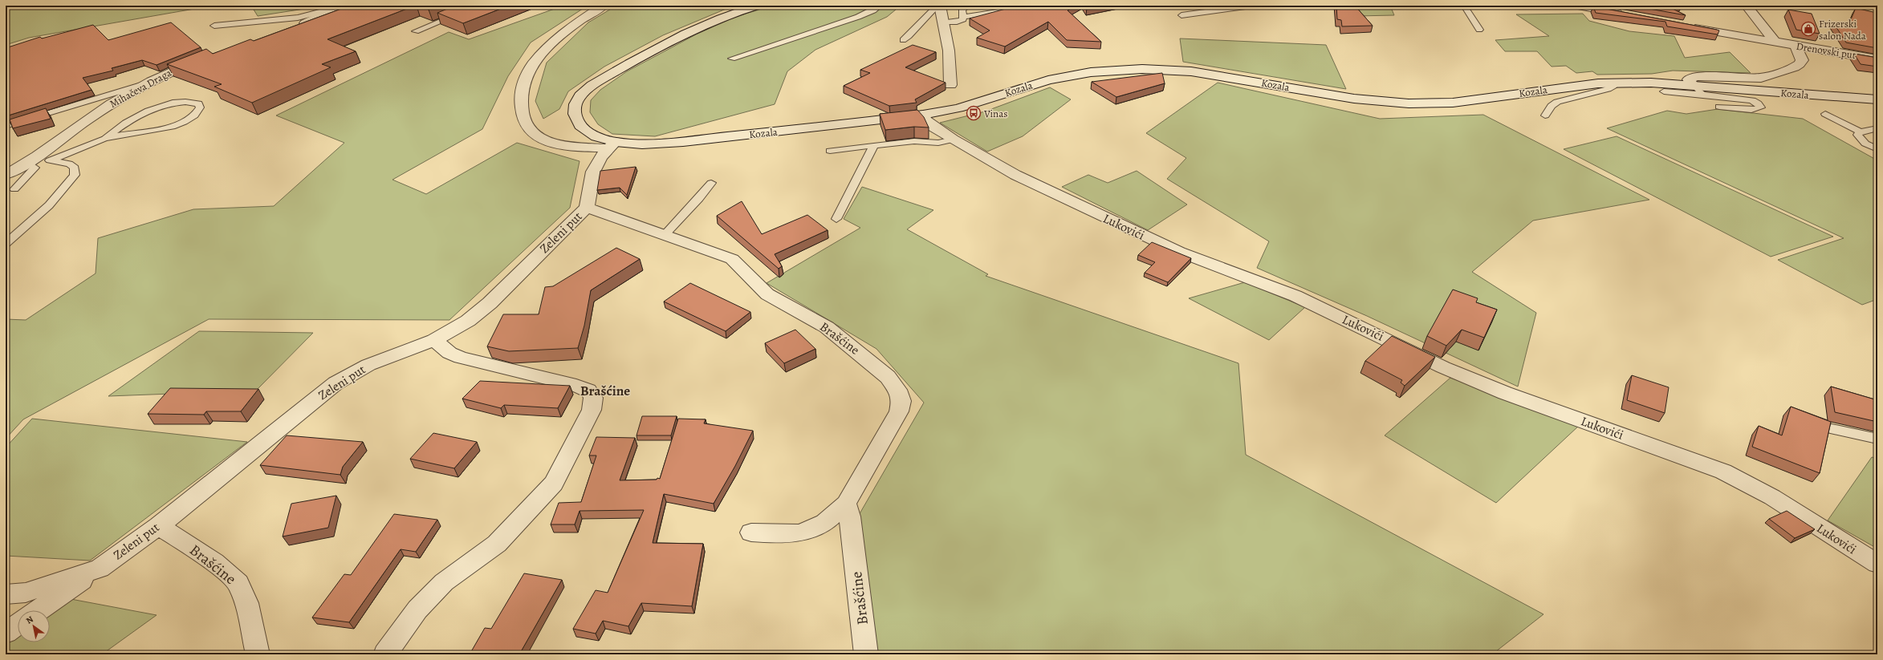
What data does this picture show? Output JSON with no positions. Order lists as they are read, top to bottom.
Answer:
{
  "streets": {
    "street": [
      "Drenovski put",
      "Kozala",
      "Mihačeva Draga",
      "Lukovići",
      "Zeleni put",
      "Brašćine"
    ]
  },
  "crossings": [
    ["Drenovski put", "Kozala"],
    ["Kozala", "Lukovići"],
    ["Zeleni put", "Brašćine"]
  ],
  "districts": ["Brašćine"],
  "places": {
    "shop": ["Frizerski salon Nada"],
    "bus stop": ["Vinas"]
  },
  "north": "top left"
}
